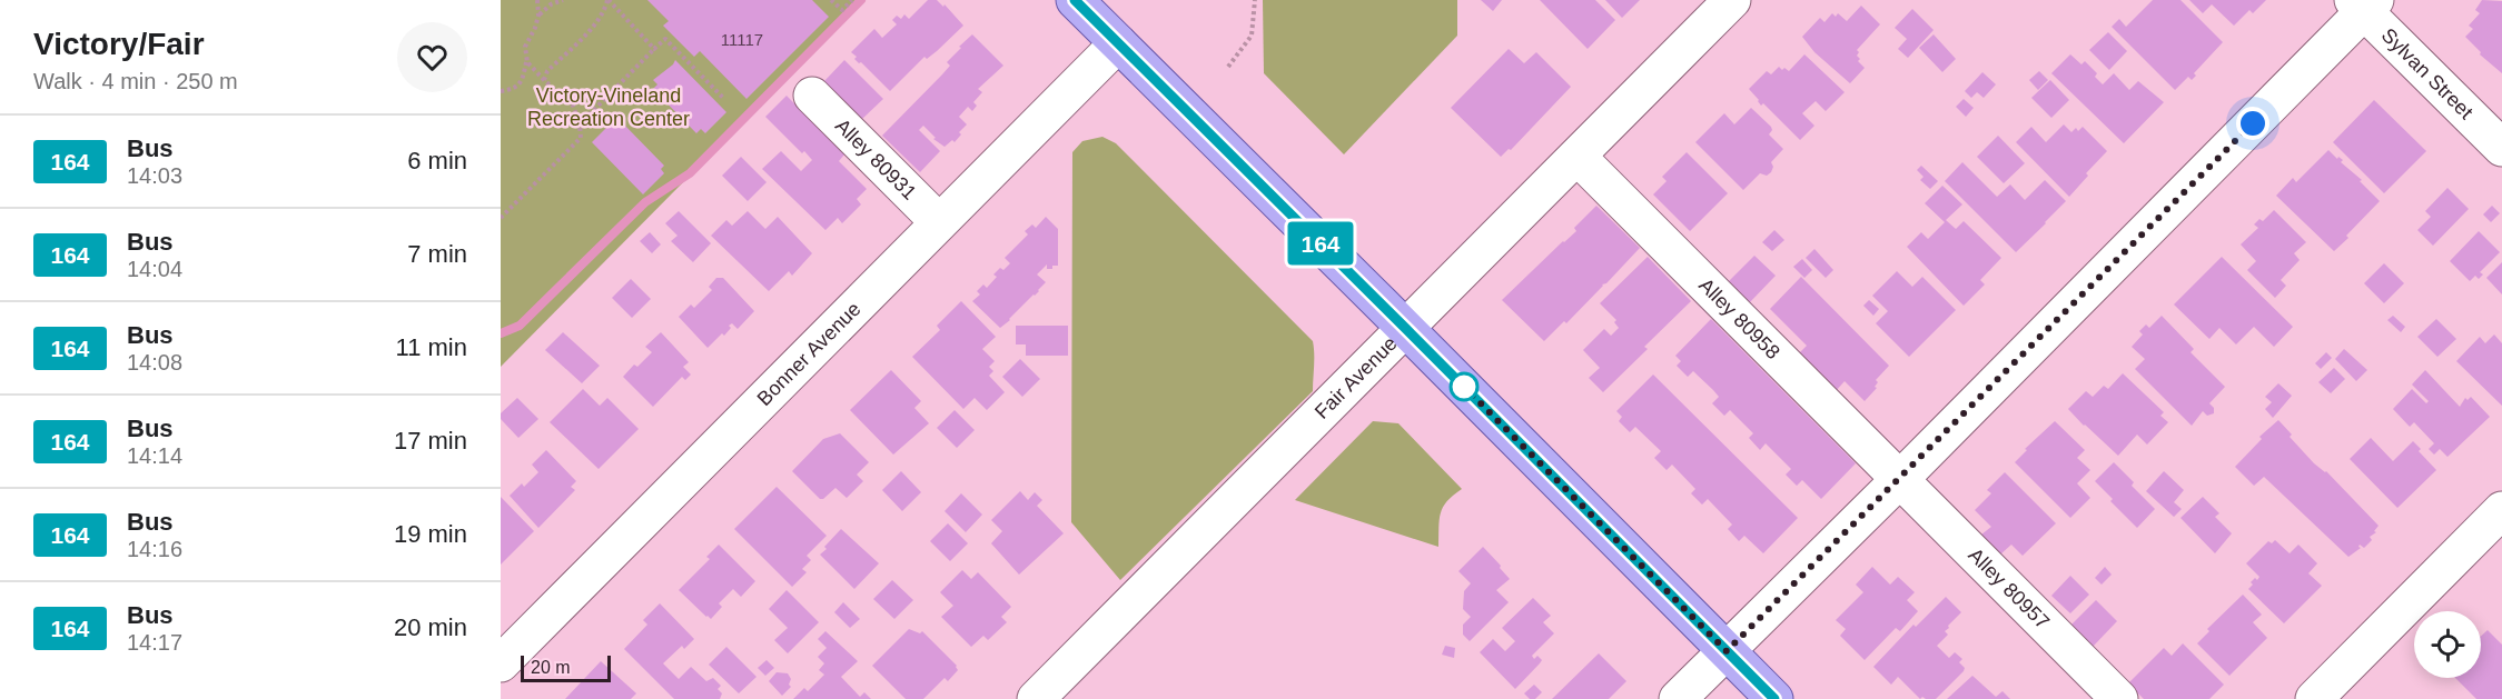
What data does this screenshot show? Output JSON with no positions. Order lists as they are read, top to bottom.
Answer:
{
  "streets": {
    "street": [
      "Sylvan Street",
      "Alley 80931",
      "Alley 80958",
      "Bonner Avenue",
      "Fair Avenue",
      "Alley 80957"
    ]
  },
  "crossings": [
    ["Alley 80931", "Bonner Avenue"],
    ["Alley 80958", "Fair Avenue"],
    ["Alley 80958", "Alley 80957"]
  ],
  "parks": ["Victory-Vineland Recreation Center"],
  "lines": ["bus line 164"],
  "house_numbers": ["11117"],
  "scale_bar": "20 m",
  "page": {
    "heading": ["Victory/Fair", "Walk · 4 min · 250 m"],
    "on_map": "164",
    "list": [
      {
        "mark": "164",
        "name": "Bus",
        "note": "14:03",
        "value": "6 min"
      },
      {
        "mark": "164",
        "name": "Bus",
        "note": "14:04",
        "value": "7 min"
      },
      {
        "mark": "164",
        "name": "Bus",
        "note": "14:08",
        "value": "11 min"
      },
      {
        "mark": "164",
        "name": "Bus",
        "note": "14:14",
        "value": "17 min"
      },
      {
        "mark": "164",
        "name": "Bus",
        "note": "14:16",
        "value": "19 min"
      },
      {
        "mark": "164",
        "name": "Bus",
        "note": "14:17",
        "value": "20 min"
      }
    ],
    "scale": "20 m"
  }
}
